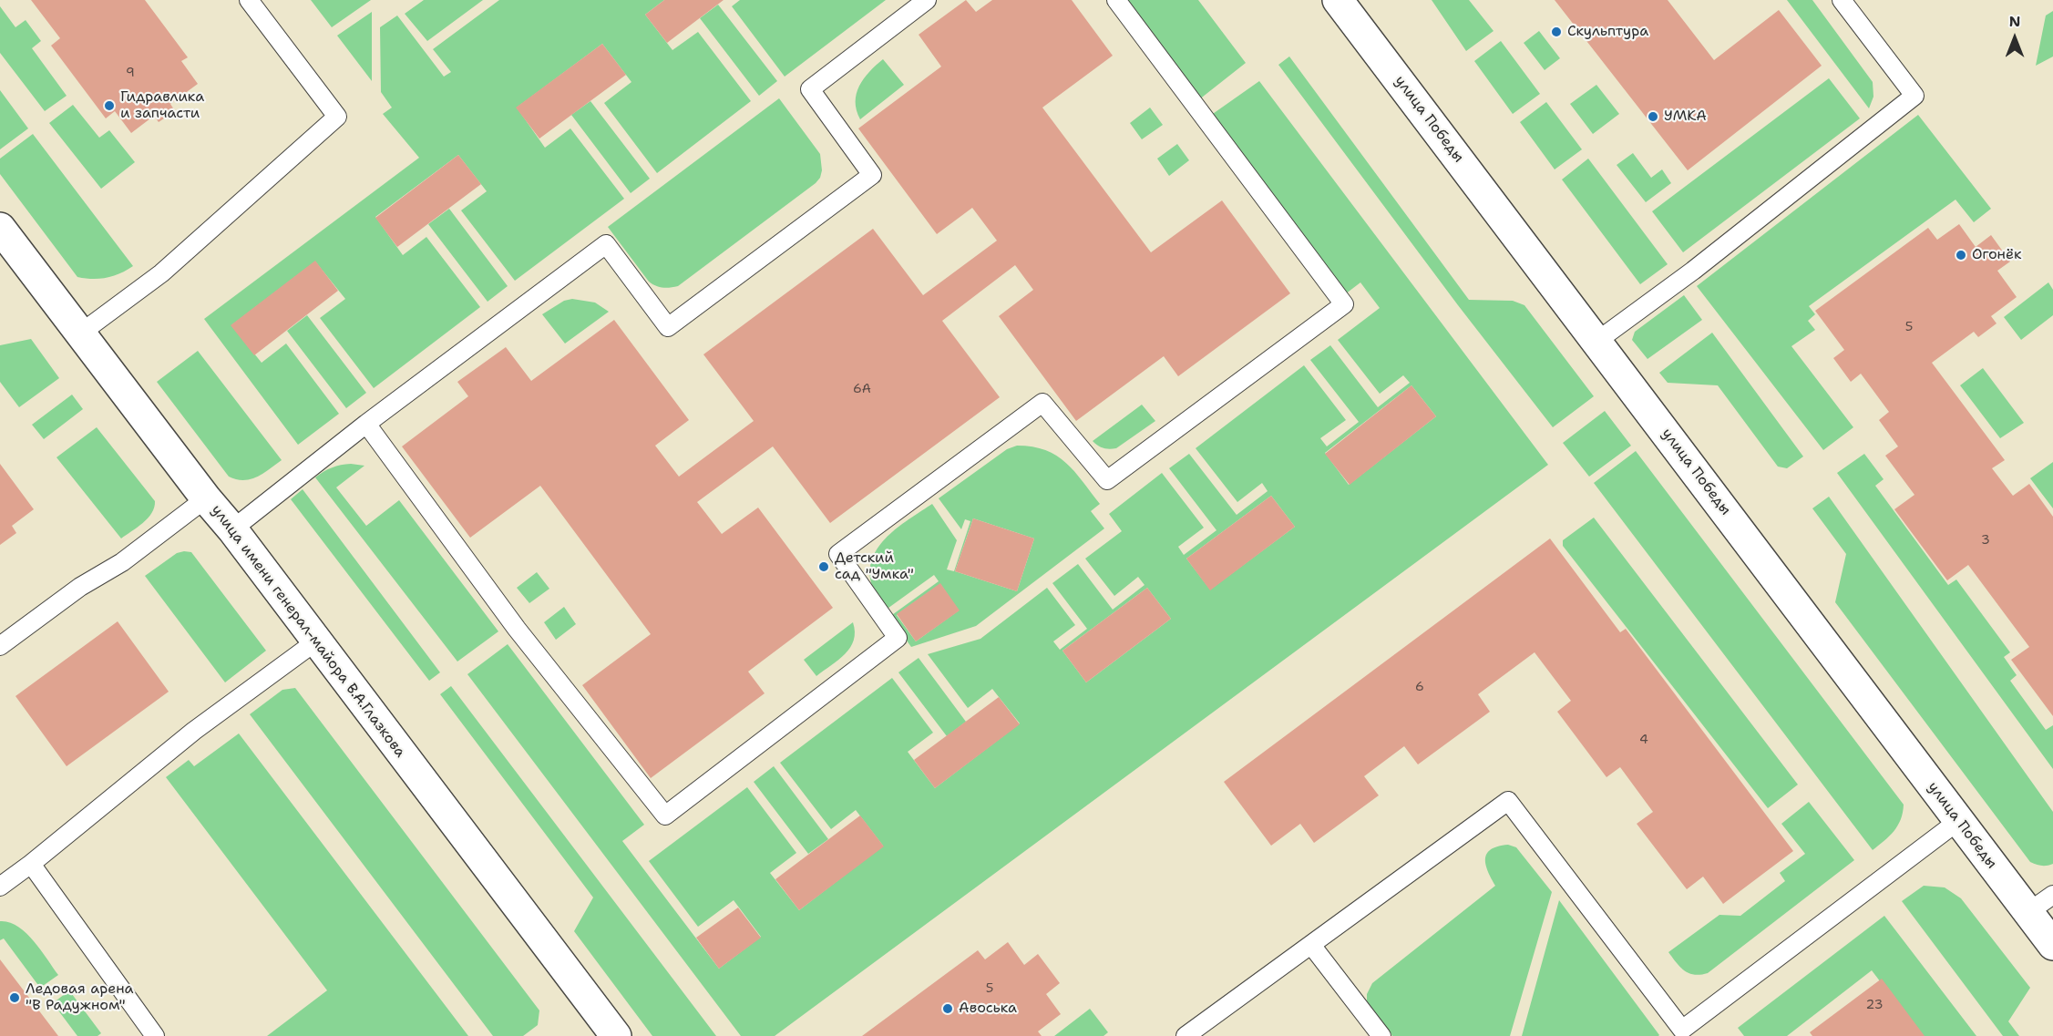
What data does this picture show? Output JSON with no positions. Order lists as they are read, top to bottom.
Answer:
{
  "streets": {
    "street": ["улица Победы", "улица имени генерал-майора В.А.Глазкова"]
  },
  "places": [
    "Скульптура",
    "Гидравлика и запчасти",
    "УМКА",
    "Огонёк",
    "Детский сад \"Умка\"",
    "Ледовая арена \"В Радужном\"",
    "Авоська"
  ],
  "house_numbers": [
    "9",
    "5",
    "6А",
    "3",
    "6",
    "4",
    "5",
    "23"
  ],
  "north": "top"
}
